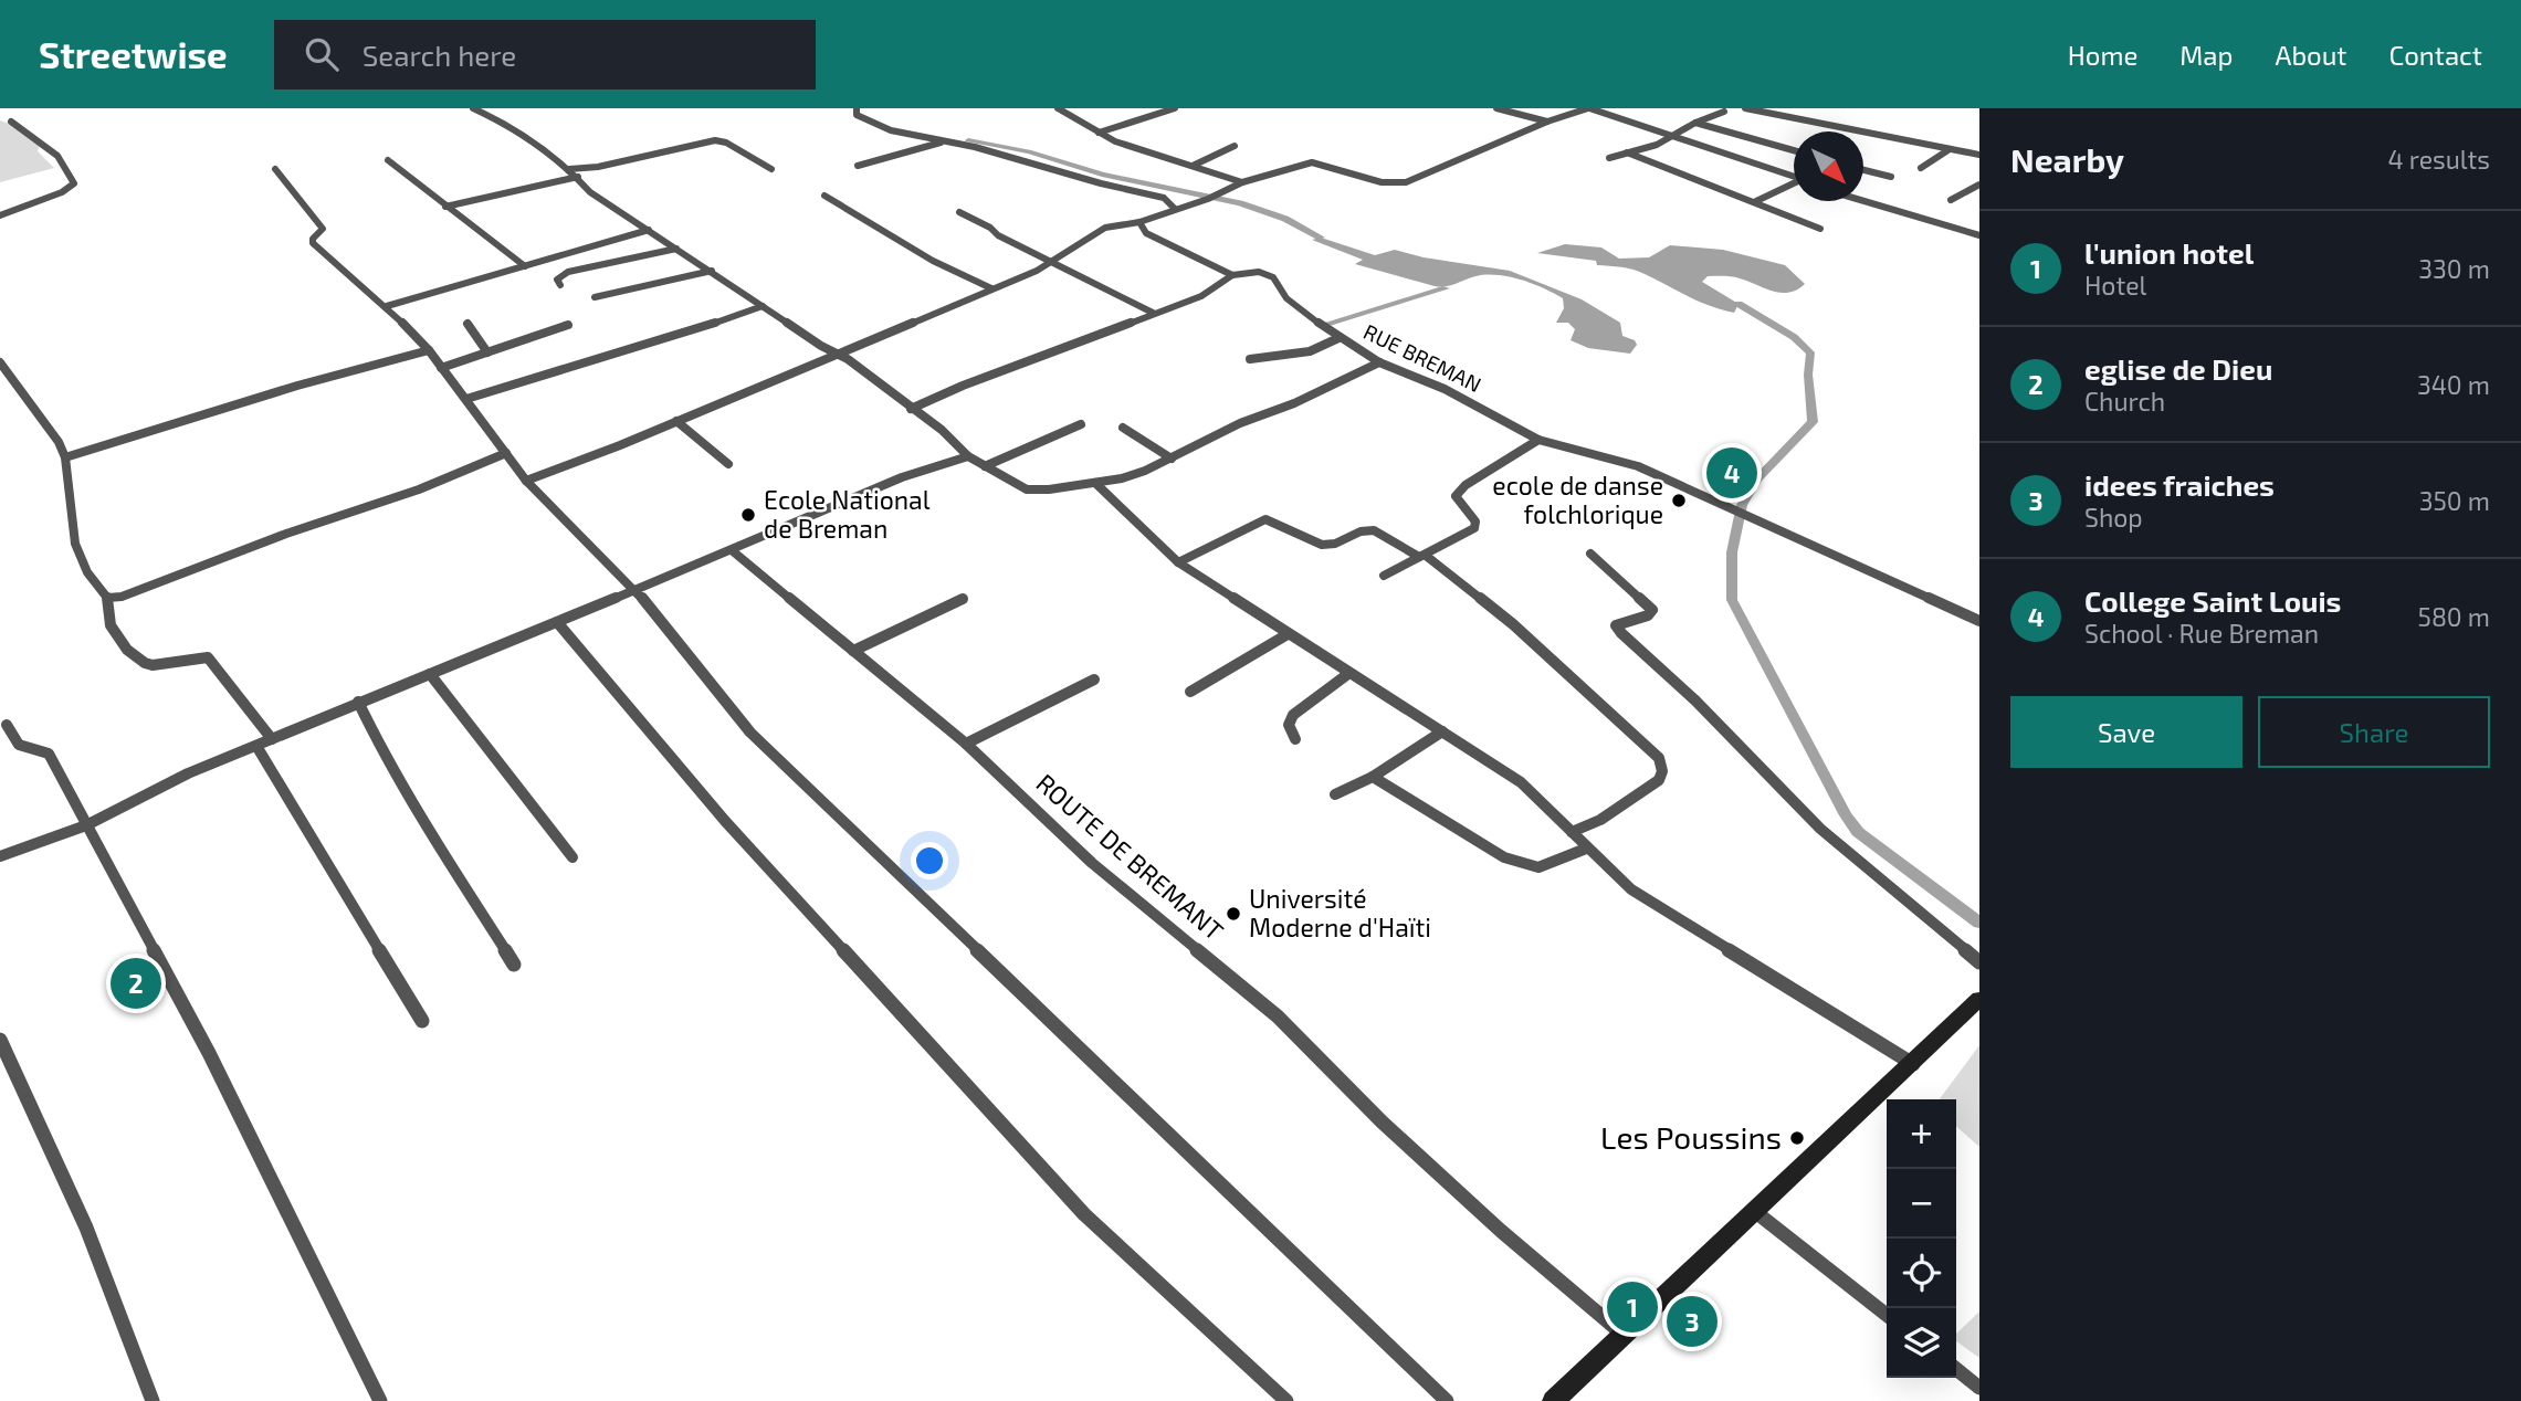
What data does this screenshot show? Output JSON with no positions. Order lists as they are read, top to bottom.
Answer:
{
  "streets": {
    "street": ["RUE BREMAN", "ROUTE DE BREMANT"]
  },
  "places": [
    "ecole de danse folchlorique",
    "Ecole National de Breman",
    "Université Moderne d'Haïti",
    "Les Poussins"
  ],
  "north": "bottom right",
  "page": {
    "header": "Streetwise",
    "search": "Search here",
    "nav": [
      "Home",
      "Map",
      "About",
      "Contact"
    ],
    "heading": ["Nearby", "4 results"],
    "list": [
      {
        "mark": "1",
        "name": "l'union hotel",
        "note": "Hotel",
        "value": "330 m"
      },
      {
        "mark": "2",
        "name": "eglise de Dieu",
        "note": "Church",
        "value": "340 m"
      },
      {
        "mark": "3",
        "name": "idees fraiches",
        "note": "Shop",
        "value": "350 m"
      },
      {
        "mark": "4",
        "name": "College Saint Louis",
        "note": "School · Rue Breman",
        "value": "580 m"
      }
    ],
    "pins": [
      "4",
      "2",
      "1",
      "3"
    ],
    "buttons": ["Save", "Share"],
    "map_buttons": ["+", "−"]
  }
}
